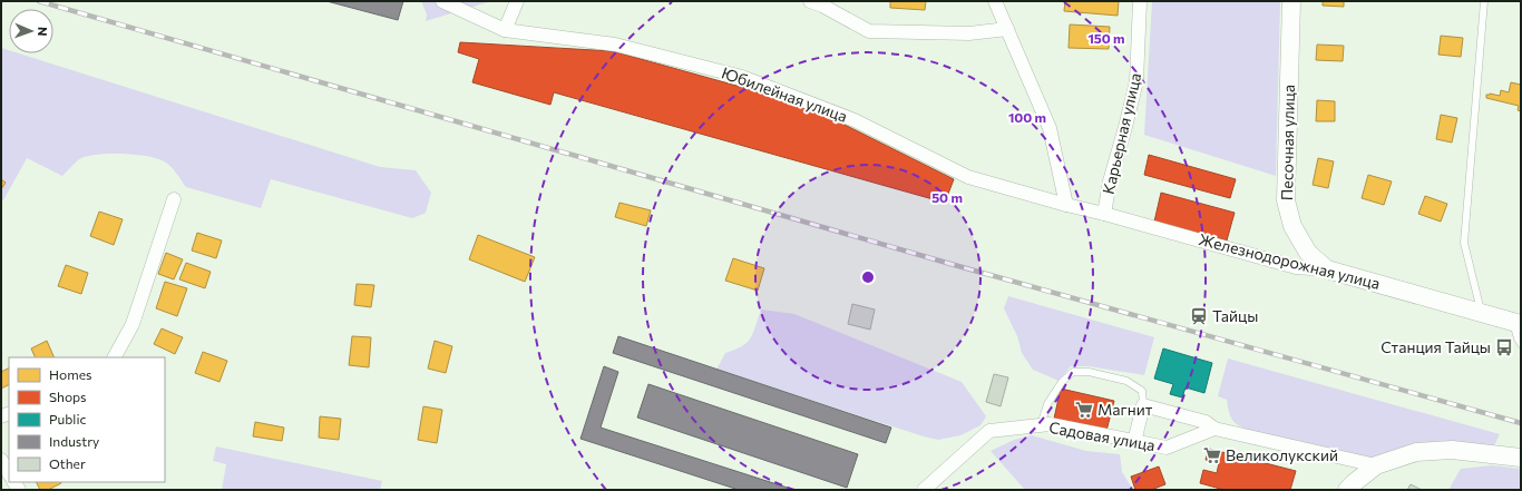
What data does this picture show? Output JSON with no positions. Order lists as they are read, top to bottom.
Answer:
{
  "streets": {
    "street": [
      "Юбилейная улица",
      "Карьерная улица",
      "Песочная улица",
      "Железнодорожная улица",
      "Садовая улица"
    ]
  },
  "crossings": [
    ["Юбилейная улица", "Железнодорожная улица"],
    ["Карьерная улица", "Железнодорожная улица"],
    ["Песочная улица", "Железнодорожная улица"]
  ],
  "places": {
    "station": ["Тайцы"],
    "bus stop": ["Станция Тайцы"],
    "supermarket": ["Магнит", "Великолукский"]
  },
  "legend": [
    "Homes",
    "Shops",
    "Public",
    "Industry",
    "Other"
  ],
  "north": "right",
  "rings": ["150 m", "100 m", "50 m"]
}
